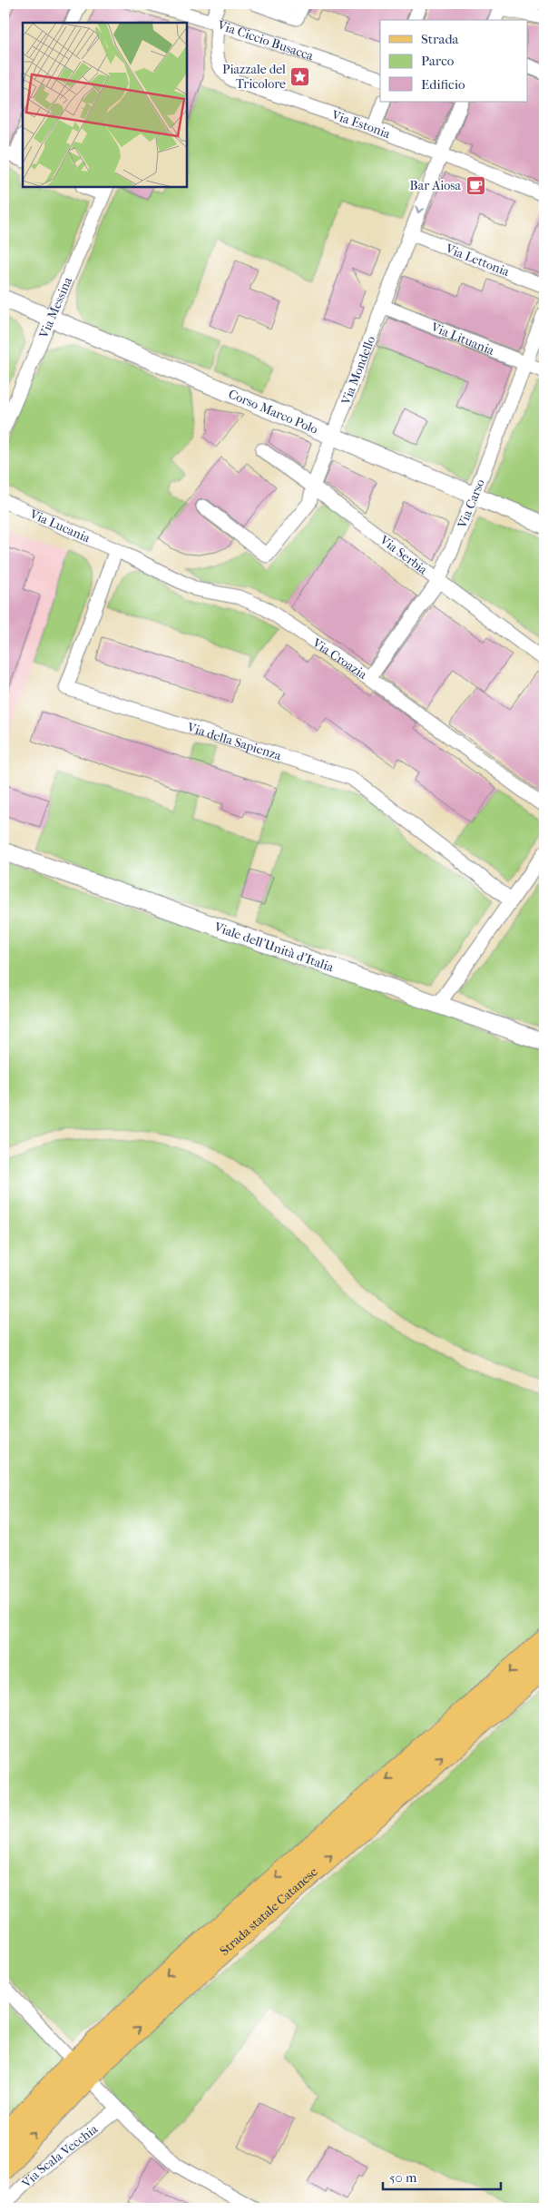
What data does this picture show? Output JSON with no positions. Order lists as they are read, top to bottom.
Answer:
{
  "streets": {
    "main road": ["Strada statale Catanese"],
    "street": [
      "Via Ciccio Busacca",
      "Via Estonia",
      "Via Lettonia",
      "Via Messina",
      "Via Lituania",
      "Via Mondello",
      "Corso Marco Polo",
      "Via Carso",
      "Via Lucania",
      "Via Serbia",
      "Via Croazia",
      "Via della Sapienza",
      "Viale dell'Unità d'Italia",
      "Via Scala Vecchia"
    ]
  },
  "crossings": [
    ["Via Ciccio Busacca", "Via Estonia"],
    ["Via Estonia", "Via Mondello"],
    ["Via Lettonia", "Via Mondello"],
    ["Via Messina", "Corso Marco Polo"],
    ["Via Lituania", "Via Mondello"],
    ["Via Lituania", "Via Carso"],
    ["Via Mondello", "Corso Marco Polo"],
    ["Via Mondello", "Via Serbia"],
    ["Corso Marco Polo", "Via Carso"],
    ["Via Carso", "Via Serbia"],
    ["Via Carso", "Via Croazia"],
    ["Via Lucania", "Via Croazia"],
    ["Via Lucania", "Via della Sapienza"],
    ["Via Croazia", "Via della Sapienza"]
  ],
  "places": {
    "place": ["Piazzale del Tricolore"],
    "cafe": ["Bar Aiosa"]
  },
  "legend": ["Strada", "Parco", "Edificio"],
  "scale_bar": "50 m"
}
